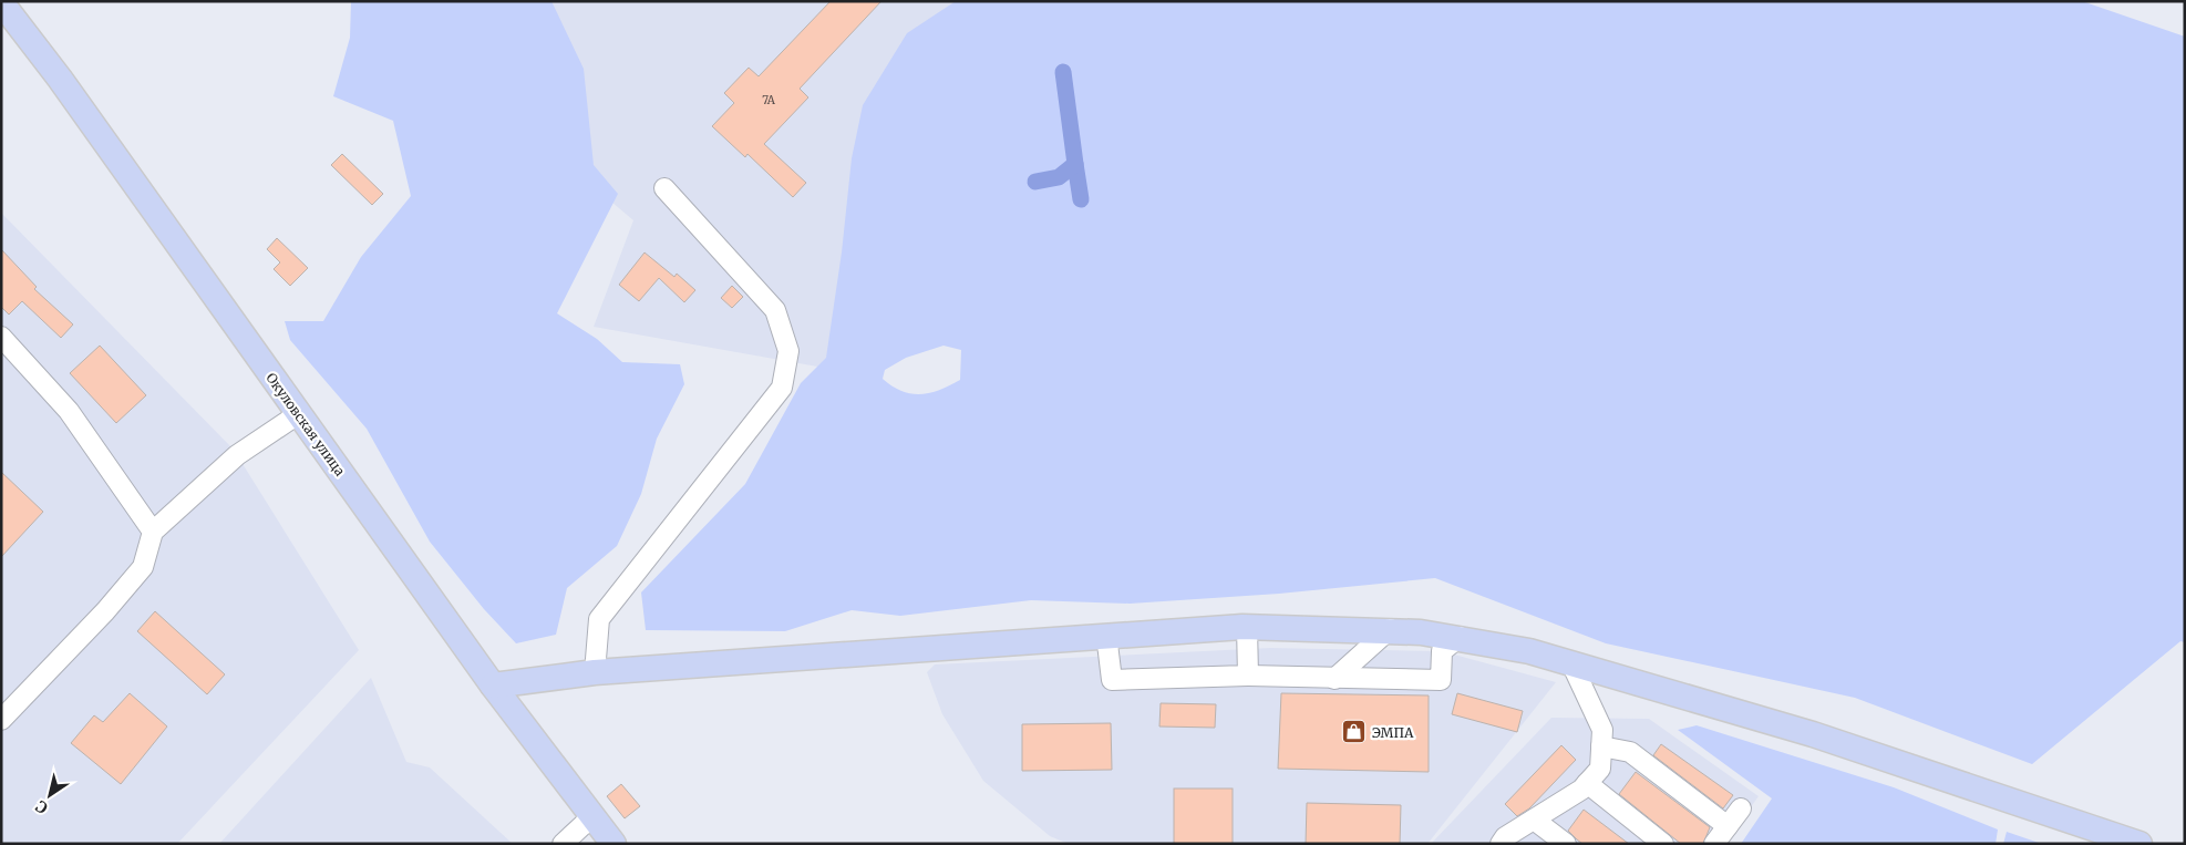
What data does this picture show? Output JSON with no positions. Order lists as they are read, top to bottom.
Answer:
{
  "streets": {
    "main road": ["Окуловская улица"]
  },
  "places": {
    "shop": ["ЭМПА"]
  },
  "house_numbers": ["7А"],
  "north": "bottom left"
}
